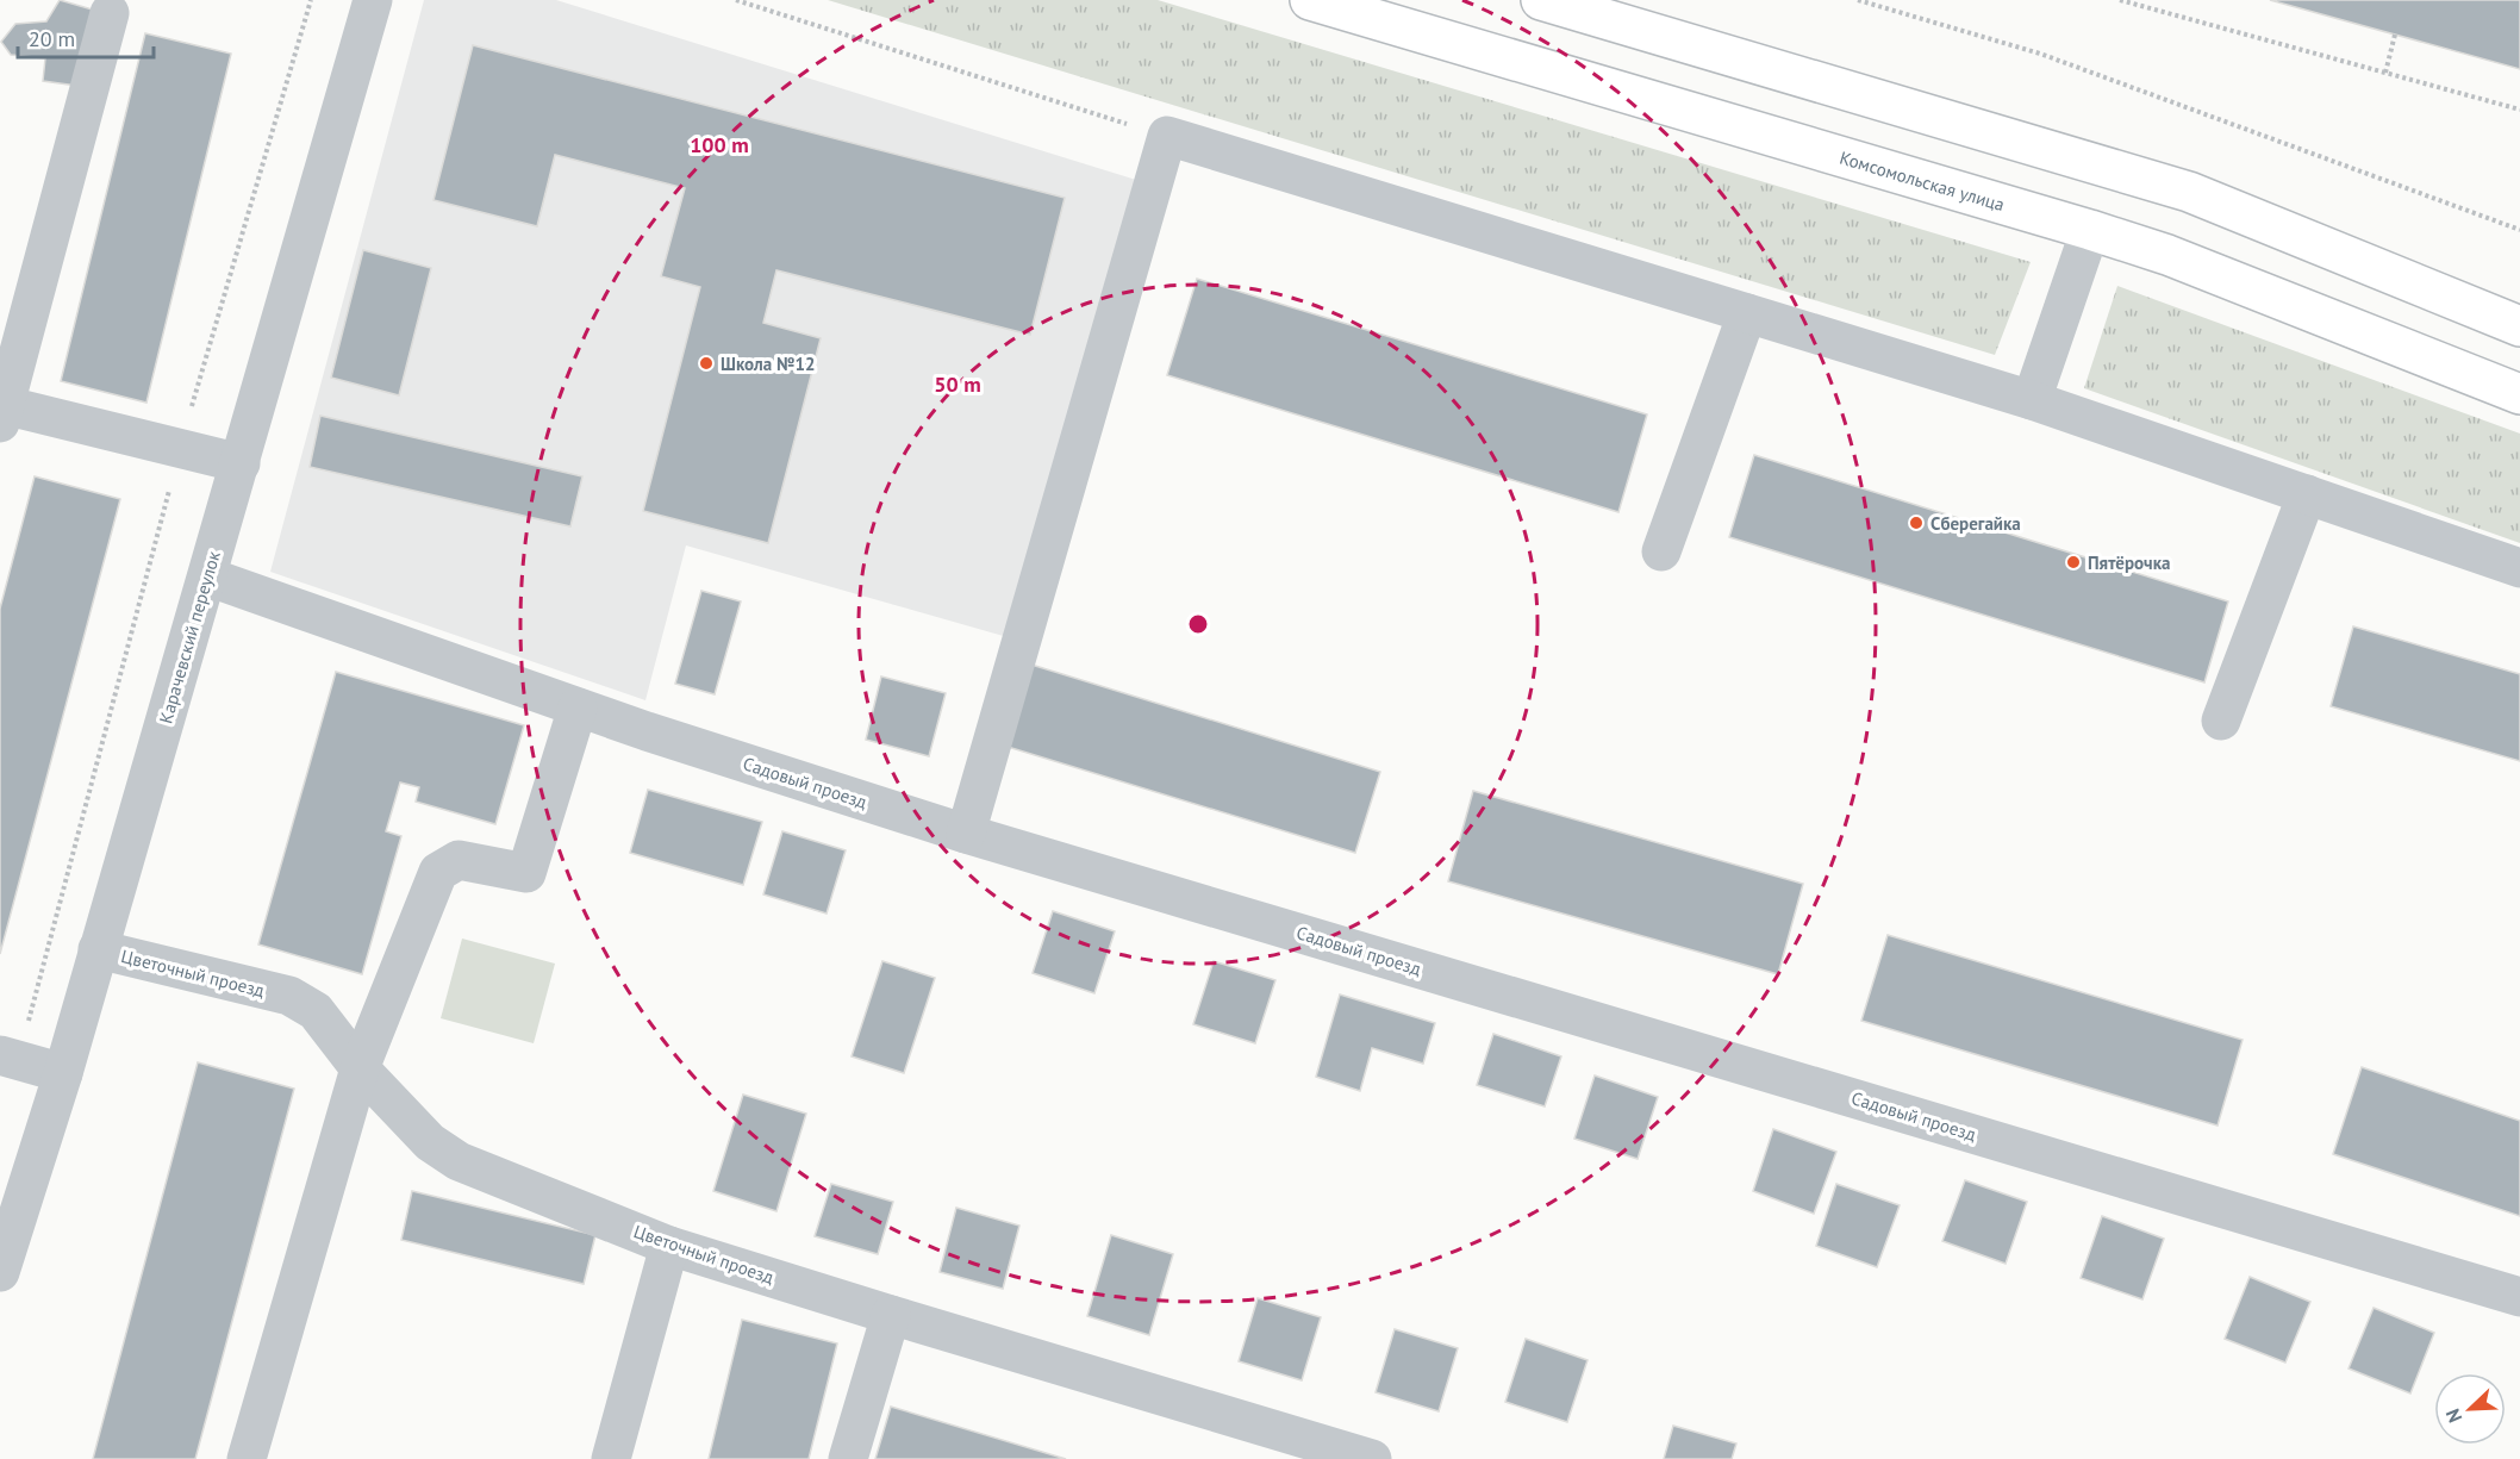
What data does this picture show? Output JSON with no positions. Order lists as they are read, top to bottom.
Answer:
{
  "streets": {
    "main road": ["Комсомольская улица"],
    "street": ["Карачевский переулок", "Садовый проезд", "Цветочный проезд"]
  },
  "crossings": [
    ["Карачевский переулок", "Садовый проезд"],
    ["Карачевский переулок", "Цветочный проезд"]
  ],
  "places": ["Школа №12", "Сберегайка", "Пятёрочка"],
  "scale_bar": "20 m",
  "north": "bottom left",
  "rings": ["100 m", "50 m"]
}
